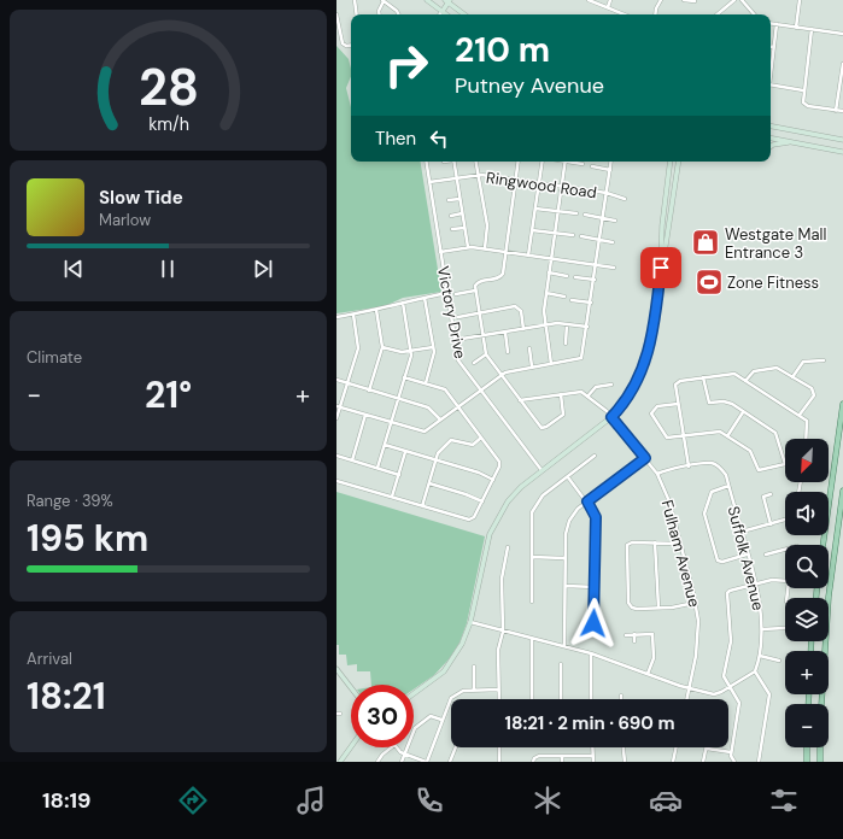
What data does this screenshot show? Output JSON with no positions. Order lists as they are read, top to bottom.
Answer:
{
  "streets": {
    "street": [
      "Ringwood Road",
      "Victory Drive",
      "Fulham Avenue",
      "Suffolk Avenue"
    ]
  },
  "crossings": [
    ["Ringwood Road", "Victory Drive"],
    ["Fulham Avenue", "Suffolk Avenue"]
  ],
  "places": {
    "shop": ["Westgate Mall Entrance 3"],
    "sports": ["Zone Fitness"]
  },
  "north": "bottom left",
  "page": {
    "turn": ["210 m", "Putney Avenue"],
    "then": "Then",
    "song": ["Slow Tide", "Marlow"],
    "tile": [
      "Climate",
      ["Range · 39%", "195 km"],
      ["Arrival", "18:21"]
    ],
    "heat": ["−", "21°", "+"],
    "map_buttons": ["+", "−"],
    "limit": "30",
    "trip": "18:21 · 2 min · 690 m",
    "tabs": "18:19",
    "gauge": ["28", "km/h"]
  }
}
